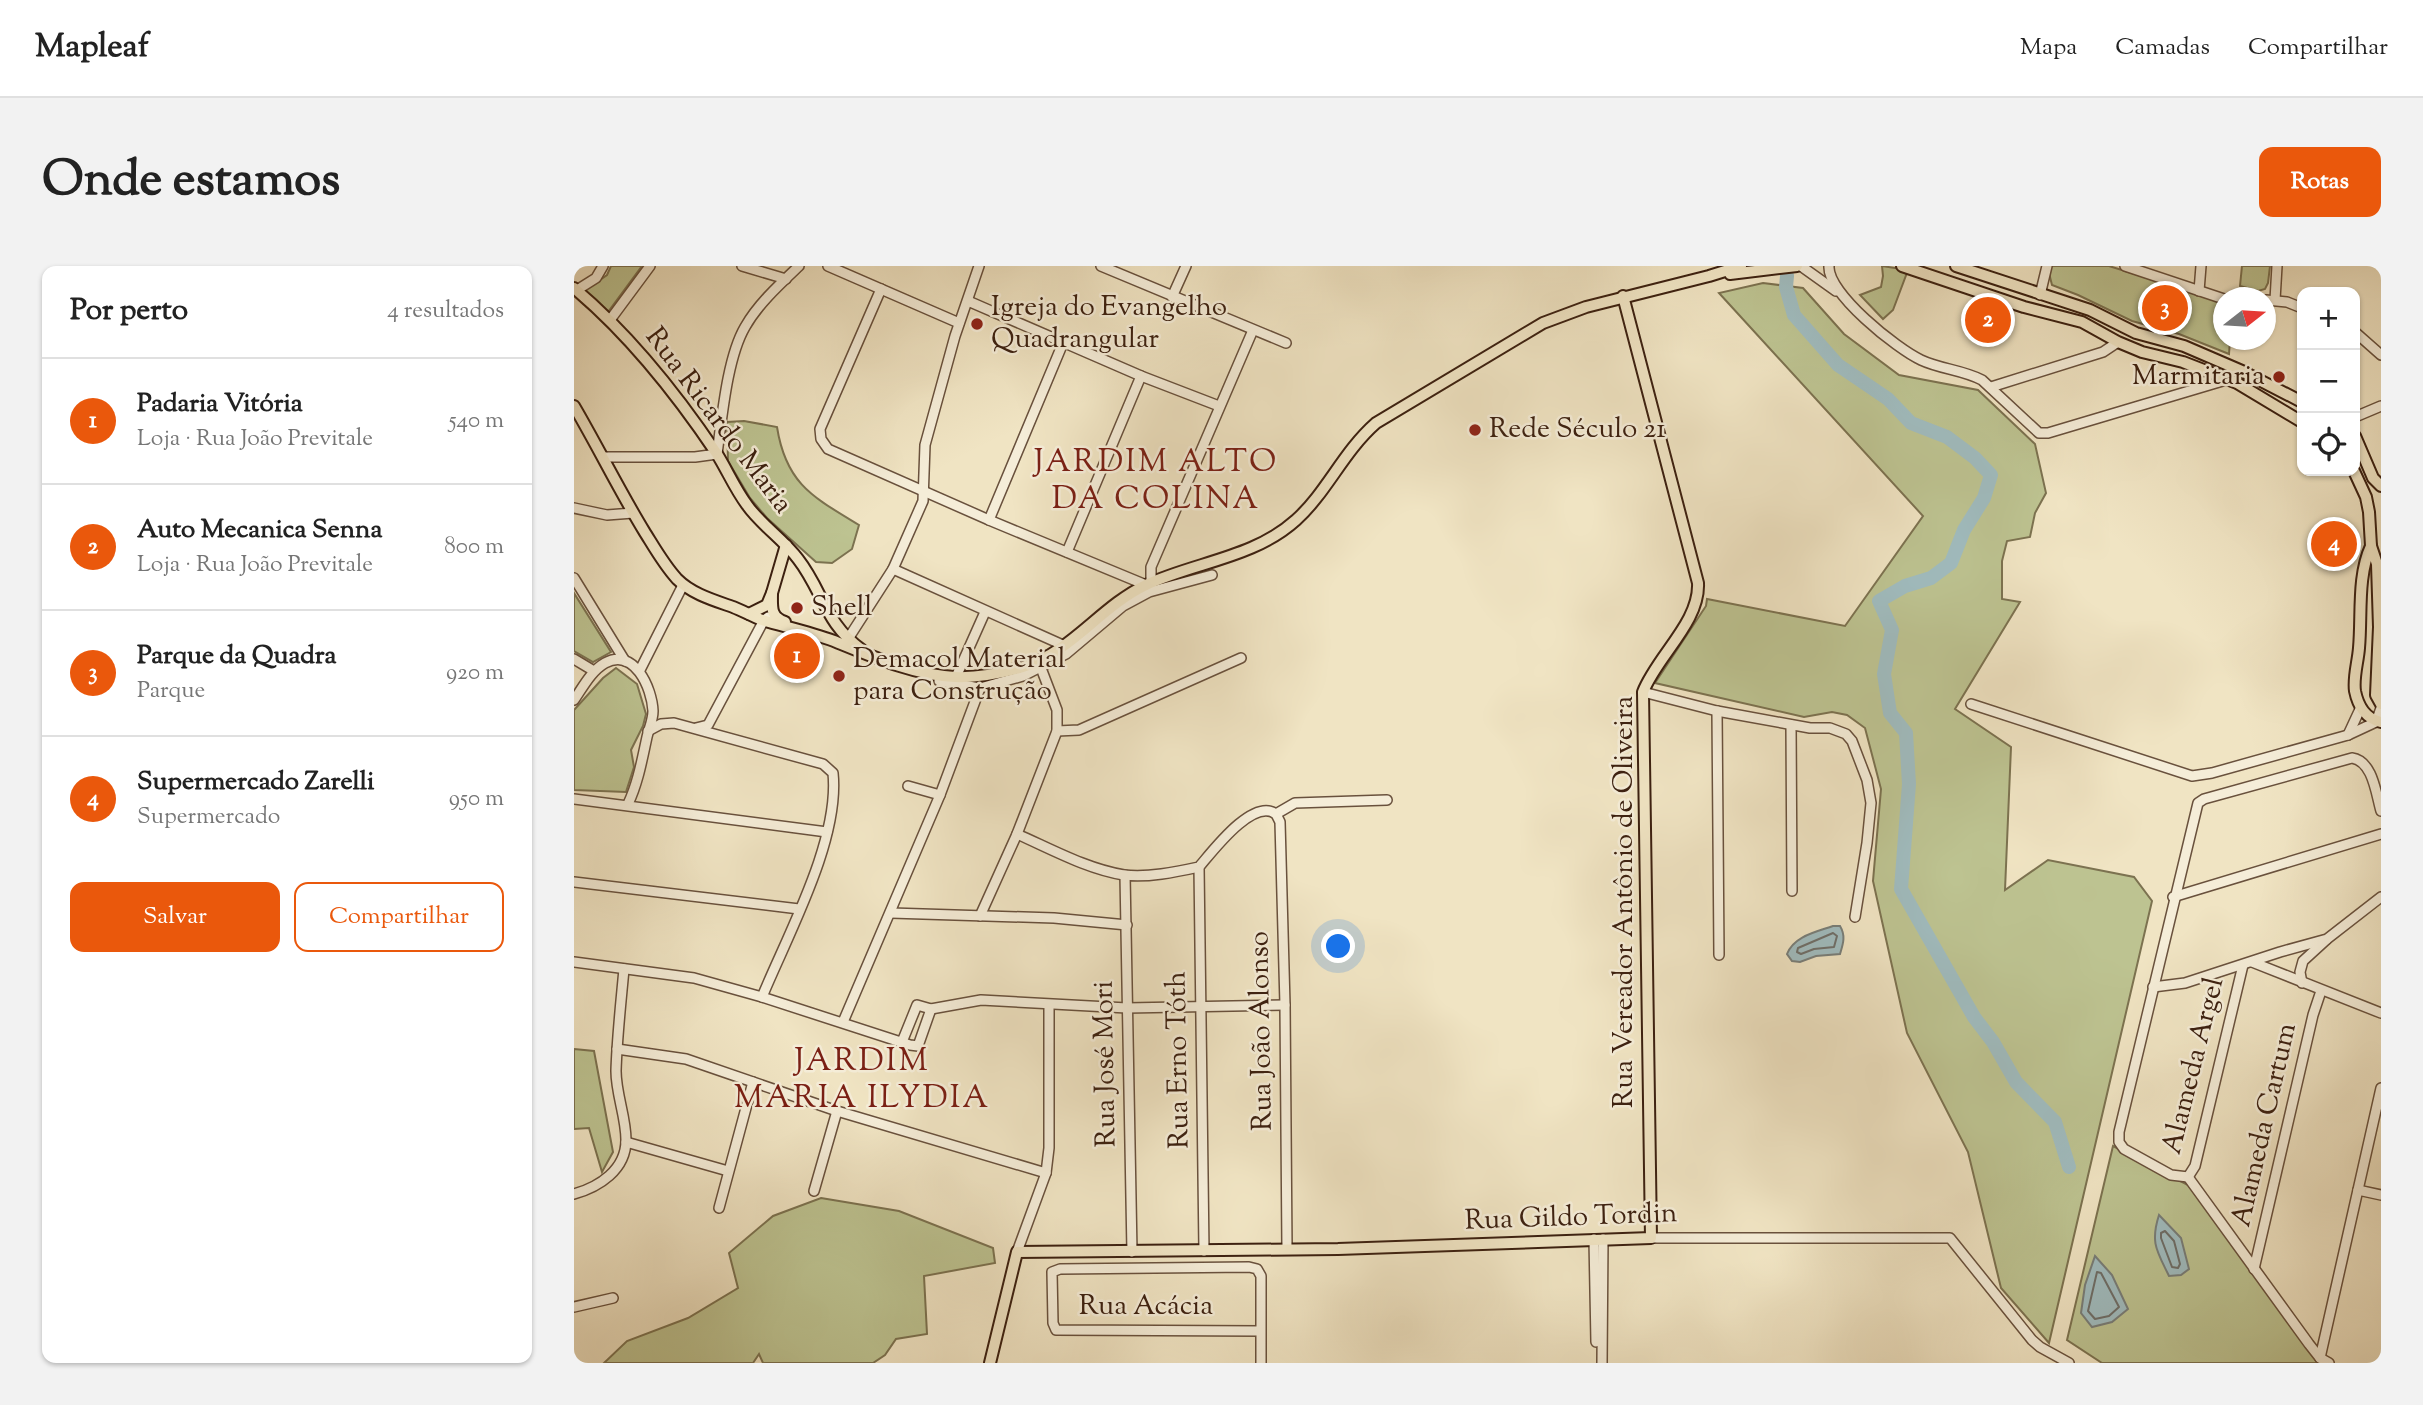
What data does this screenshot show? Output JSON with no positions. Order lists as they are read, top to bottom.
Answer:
{
  "streets": {
    "main road": ["Rua Ricardo Maria", "Rua Vereador Antônio de Oliveira", "Rua Gildo Tordin"],
    "street": [
      "Rua João Alonso",
      "Rua Erno Tóth",
      "Rua José Mori",
      "Alameda Argel",
      "Alameda Cartum",
      "Rua Acácia"
    ]
  },
  "crossings": [
    ["Rua Vereador Antônio de Oliveira", "Rua Gildo Tordin"],
    ["Rua João Alonso", "Rua Gildo Tordin"],
    ["Rua Erno Tóth", "Rua Gildo Tordin"],
    ["Rua José Mori", "Rua Gildo Tordin"]
  ],
  "districts": ["JARDIM ALTO DA COLINA", "JARDIM MARIA ILYDIA"],
  "places": [
    "Igreja do Evangelho Quadrangular",
    "Marmitaria",
    "Rede Século 21",
    "Shell",
    "Demacol Material para Construção"
  ],
  "north": "right",
  "page": {
    "header": "Mapleaf",
    "nav": ["Mapa", "Camadas", "Compartilhar"],
    "title": "Onde estamos",
    "buttons": [
      "Rotas",
      ["Salvar", "Compartilhar"]
    ],
    "heading": ["Por perto", "4 resultados"],
    "pins": [
      "3",
      "2",
      "4",
      "1"
    ],
    "map_buttons": ["+", "−"],
    "list": [
      {
        "mark": "1",
        "name": "Padaria Vitória",
        "note": "Loja · Rua João Previtale",
        "value": "540 m"
      },
      {
        "mark": "2",
        "name": "Auto Mecanica Senna",
        "note": "Loja · Rua João Previtale",
        "value": "800 m"
      },
      {
        "mark": "3",
        "name": "Parque da Quadra",
        "note": "Parque",
        "value": "920 m"
      },
      {
        "mark": "4",
        "name": "Supermercado Zarelli",
        "note": "Supermercado",
        "value": "950 m"
      }
    ]
  }
}
